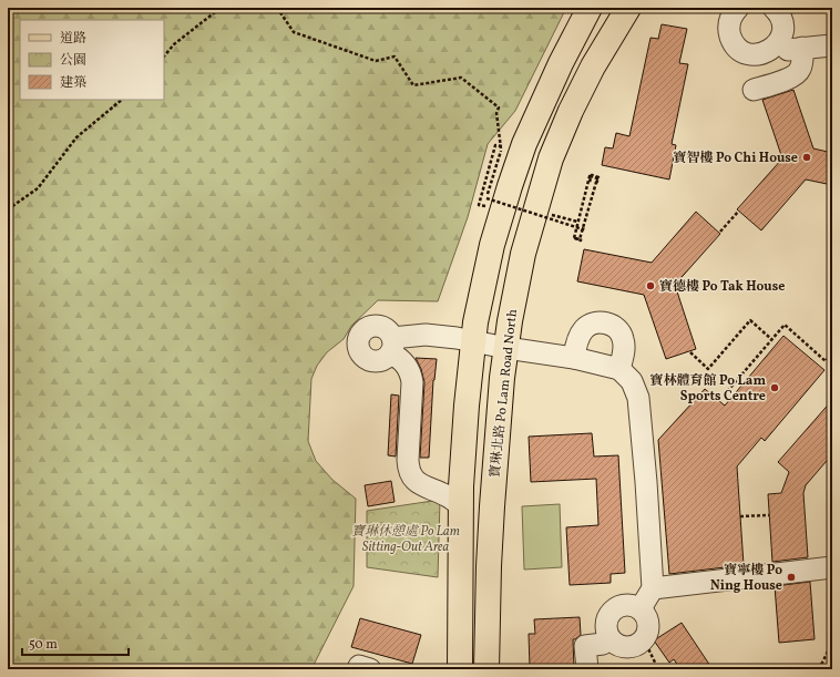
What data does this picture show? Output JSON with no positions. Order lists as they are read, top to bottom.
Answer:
{
  "streets": {
    "main road": ["寶琳北路 Po Lam Road North"]
  },
  "parks": ["寶琳休憩處 Po Lam Sitting-Out Area"],
  "places": [
    "寶智樓 Po Chi House",
    "寶德樓 Po Tak House",
    "寶林體育館 Po Lam Sports Centre",
    "寶寧樓 Po Ning House"
  ],
  "legend": ["道路", "公園", "建築"],
  "scale_bar": "50 m"
}
